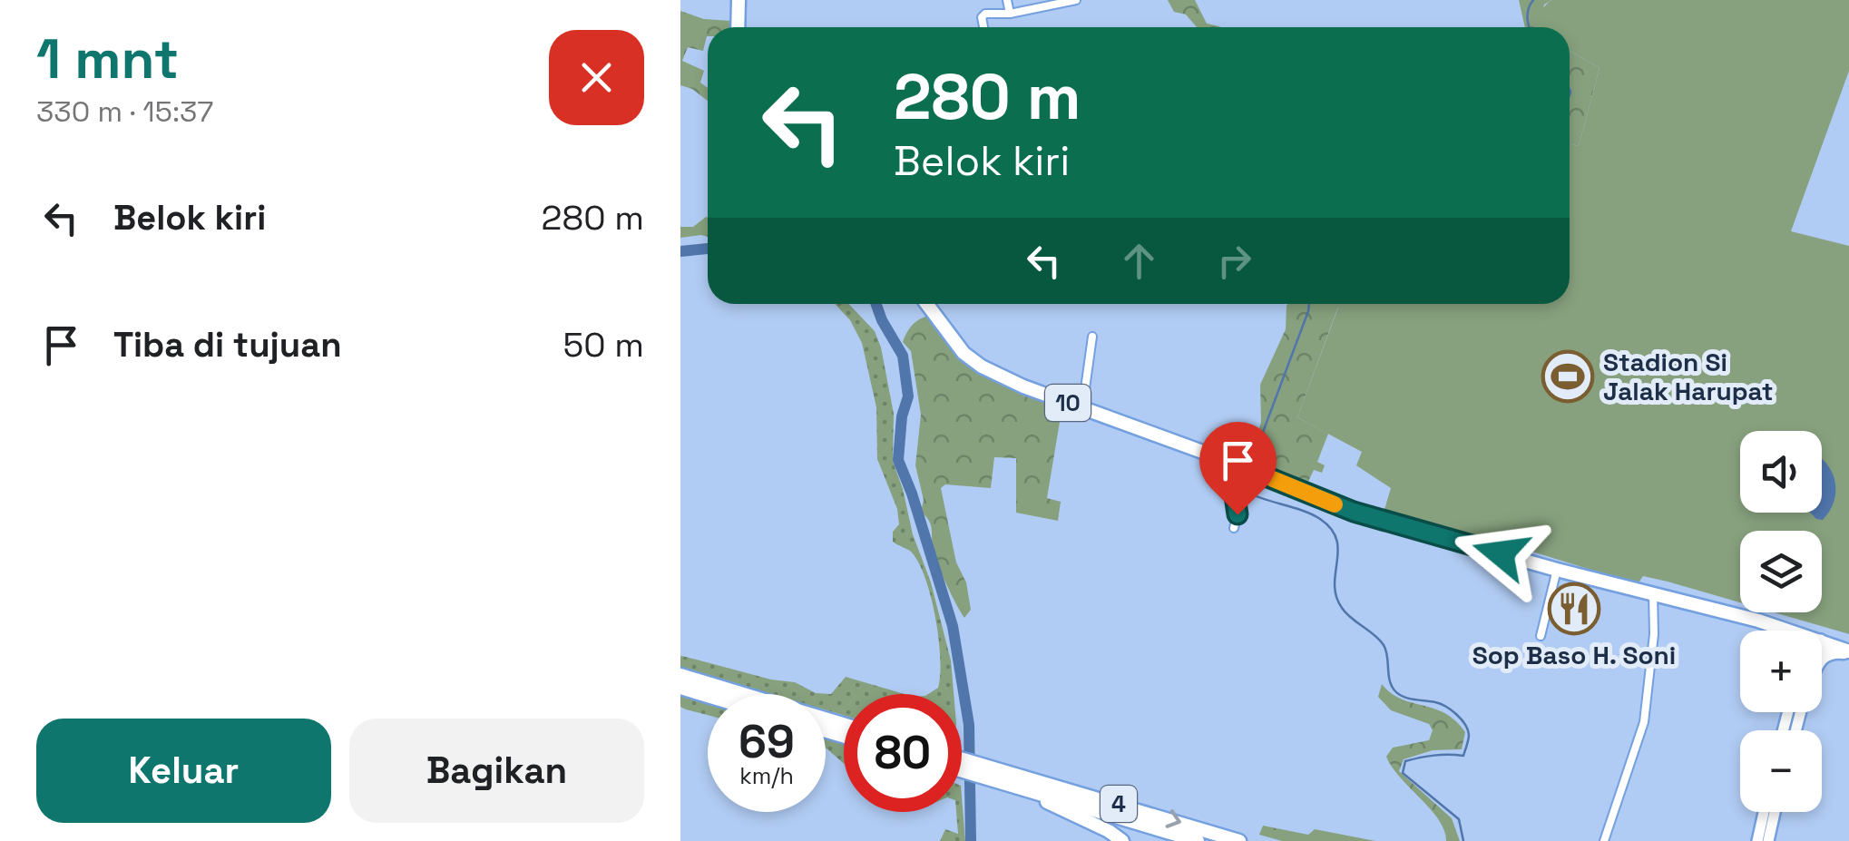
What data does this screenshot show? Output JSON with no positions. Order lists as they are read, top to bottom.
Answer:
{
  "streets": {
    "highway": ["10", "4"]
  },
  "places": {
    "sports": ["Stadion Si Jalak Harupat"],
    "restaurant": ["Sop Baso H. Soni"]
  },
  "page": {
    "heading": ["1 mnt", "330 m · 15:37"],
    "turn": ["280 m", "Belok kiri"],
    "list": [
      {
        "name": "Belok kiri",
        "value": "280 m"
      },
      {
        "name": "Tiba di tujuan",
        "value": "50 m"
      }
    ],
    "map_buttons": ["+", "−"],
    "speed": "69 km/h",
    "limit": "80",
    "buttons": ["Keluar", "Bagikan"]
  }
}
